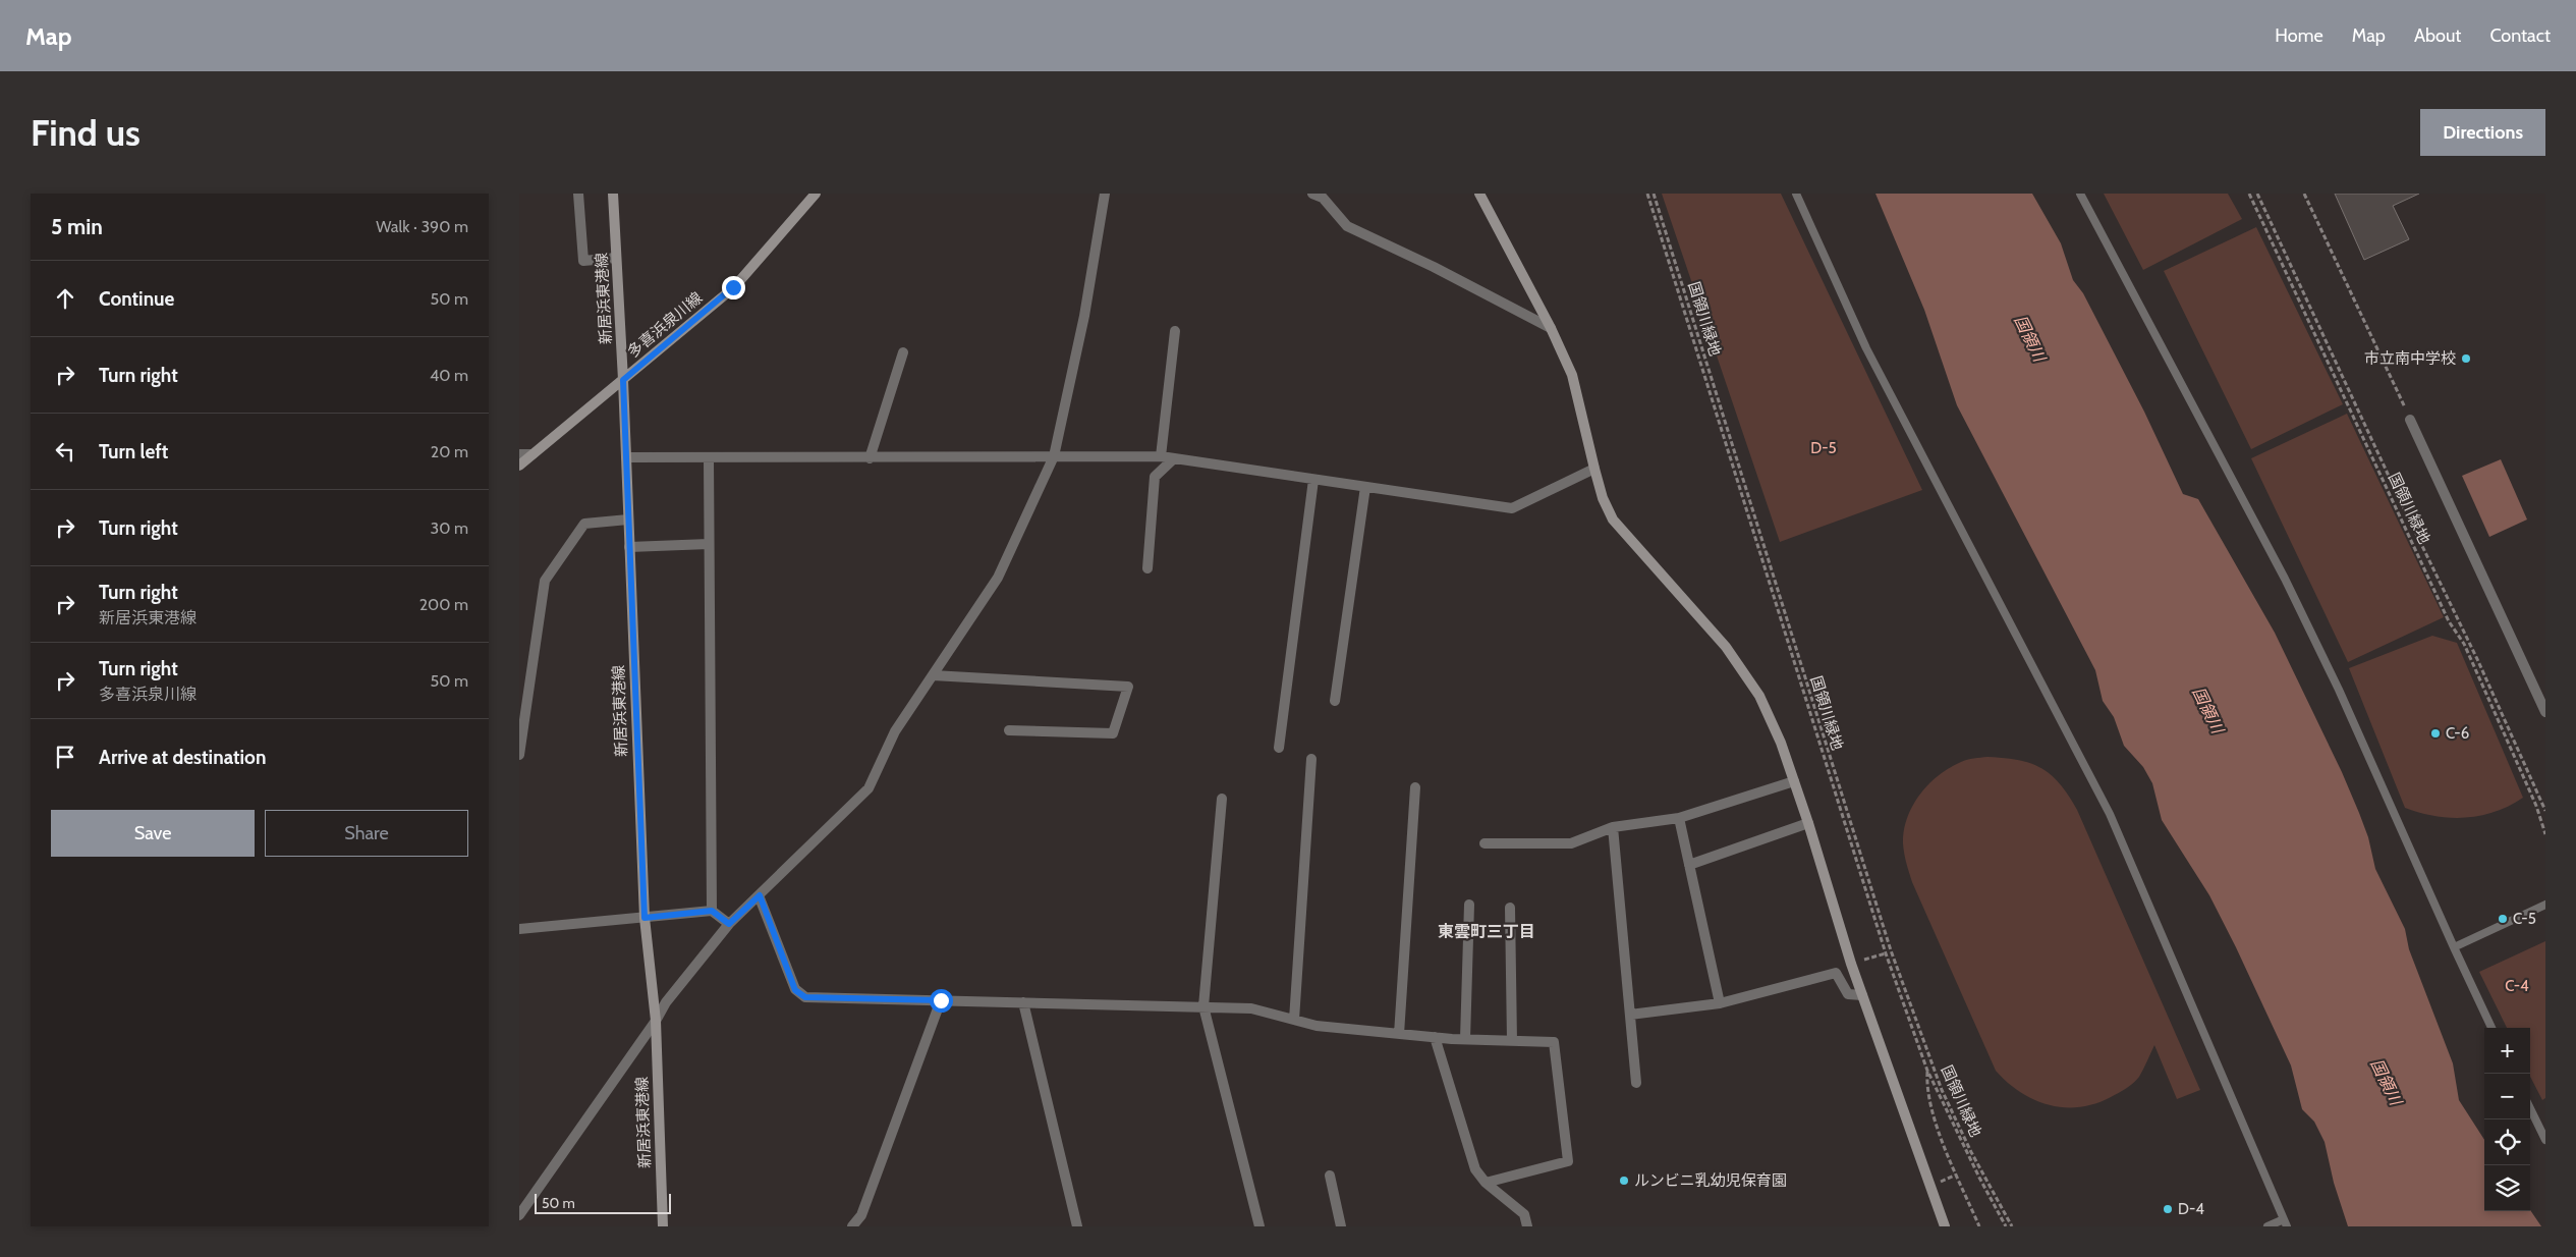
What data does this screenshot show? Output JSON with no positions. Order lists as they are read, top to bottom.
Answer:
{
  "streets": {
    "main road": ["新居浜東港線", "多喜浜泉川線"],
    "path": ["国領川緑地"]
  },
  "crossings": [
    ["新居浜東港線", "多喜浜泉川線"]
  ],
  "districts": ["東雲町三丁目"],
  "water": ["国領川"],
  "parks": ["D-5", "C-4"],
  "places": [
    "市立南中学校",
    "C-6",
    "C-5",
    "ルンビニ乳幼児保育園",
    "D-4"
  ],
  "scale_bar": "50 m",
  "page": {
    "header": "Map",
    "nav": [
      "Home",
      "Map",
      "About",
      "Contact"
    ],
    "buttons": [
      "Directions",
      ["Save", "Share"]
    ],
    "title": "Find us",
    "heading": ["5 min", "Walk · 390 m"],
    "list": [
      ["Continue", "50 m"],
      ["Turn right", "40 m"],
      ["Turn left", "20 m"],
      ["Turn right", "30 m"],
      ["Turn right", "新居浜東港線", "200 m"],
      ["Turn right", "多喜浜泉川線", "50 m"],
      "Arrive at destination"
    ],
    "map_buttons": ["+", "−"],
    "scale": "50 m"
  }
}
